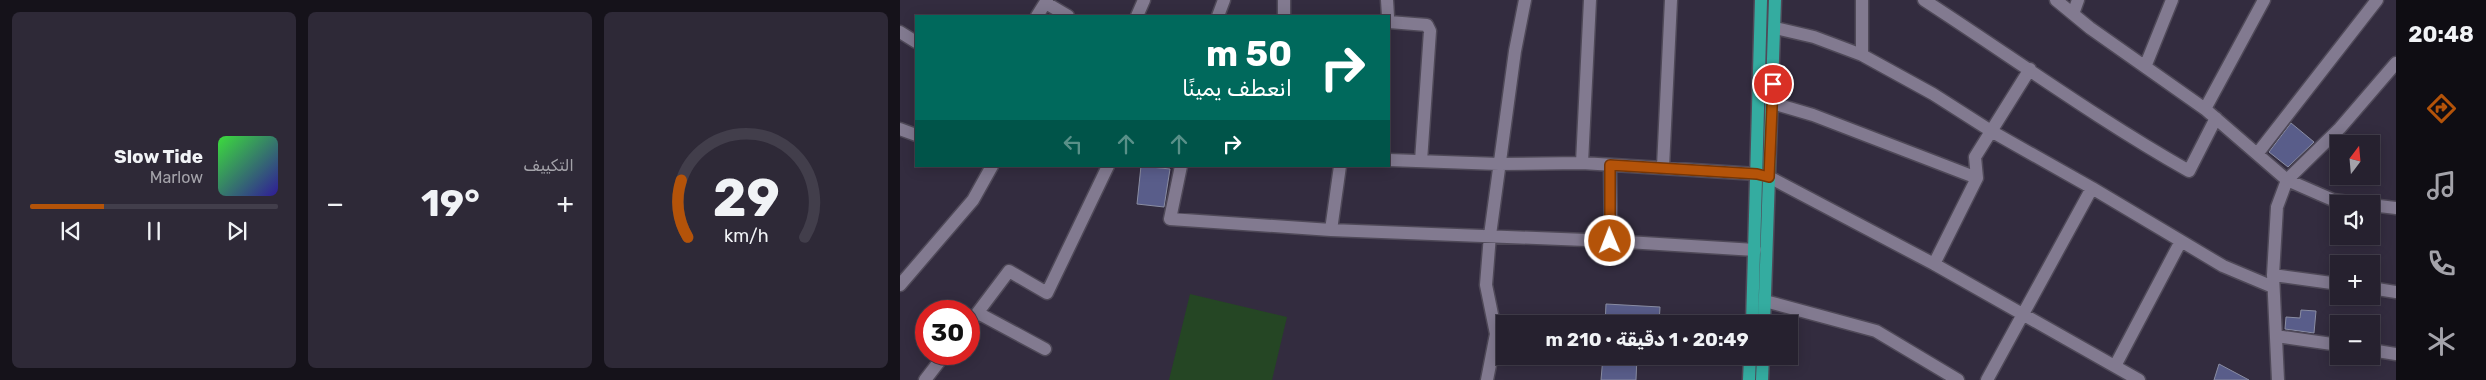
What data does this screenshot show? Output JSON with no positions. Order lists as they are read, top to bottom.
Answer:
{
  "north": "top",
  "page": {
    "tabs": "20:48",
    "tile": "التكييف",
    "turn": ["50 m", "انعطف يمينًا"],
    "map_buttons": ["+", "−"],
    "song": ["Slow Tide", "Marlow"],
    "heat": ["−", "19°", "+"],
    "limit": "30",
    "trip": "20:49 · 1 دقيقة · 210 m",
    "gauge": ["29", "km/h"]
  }
}
